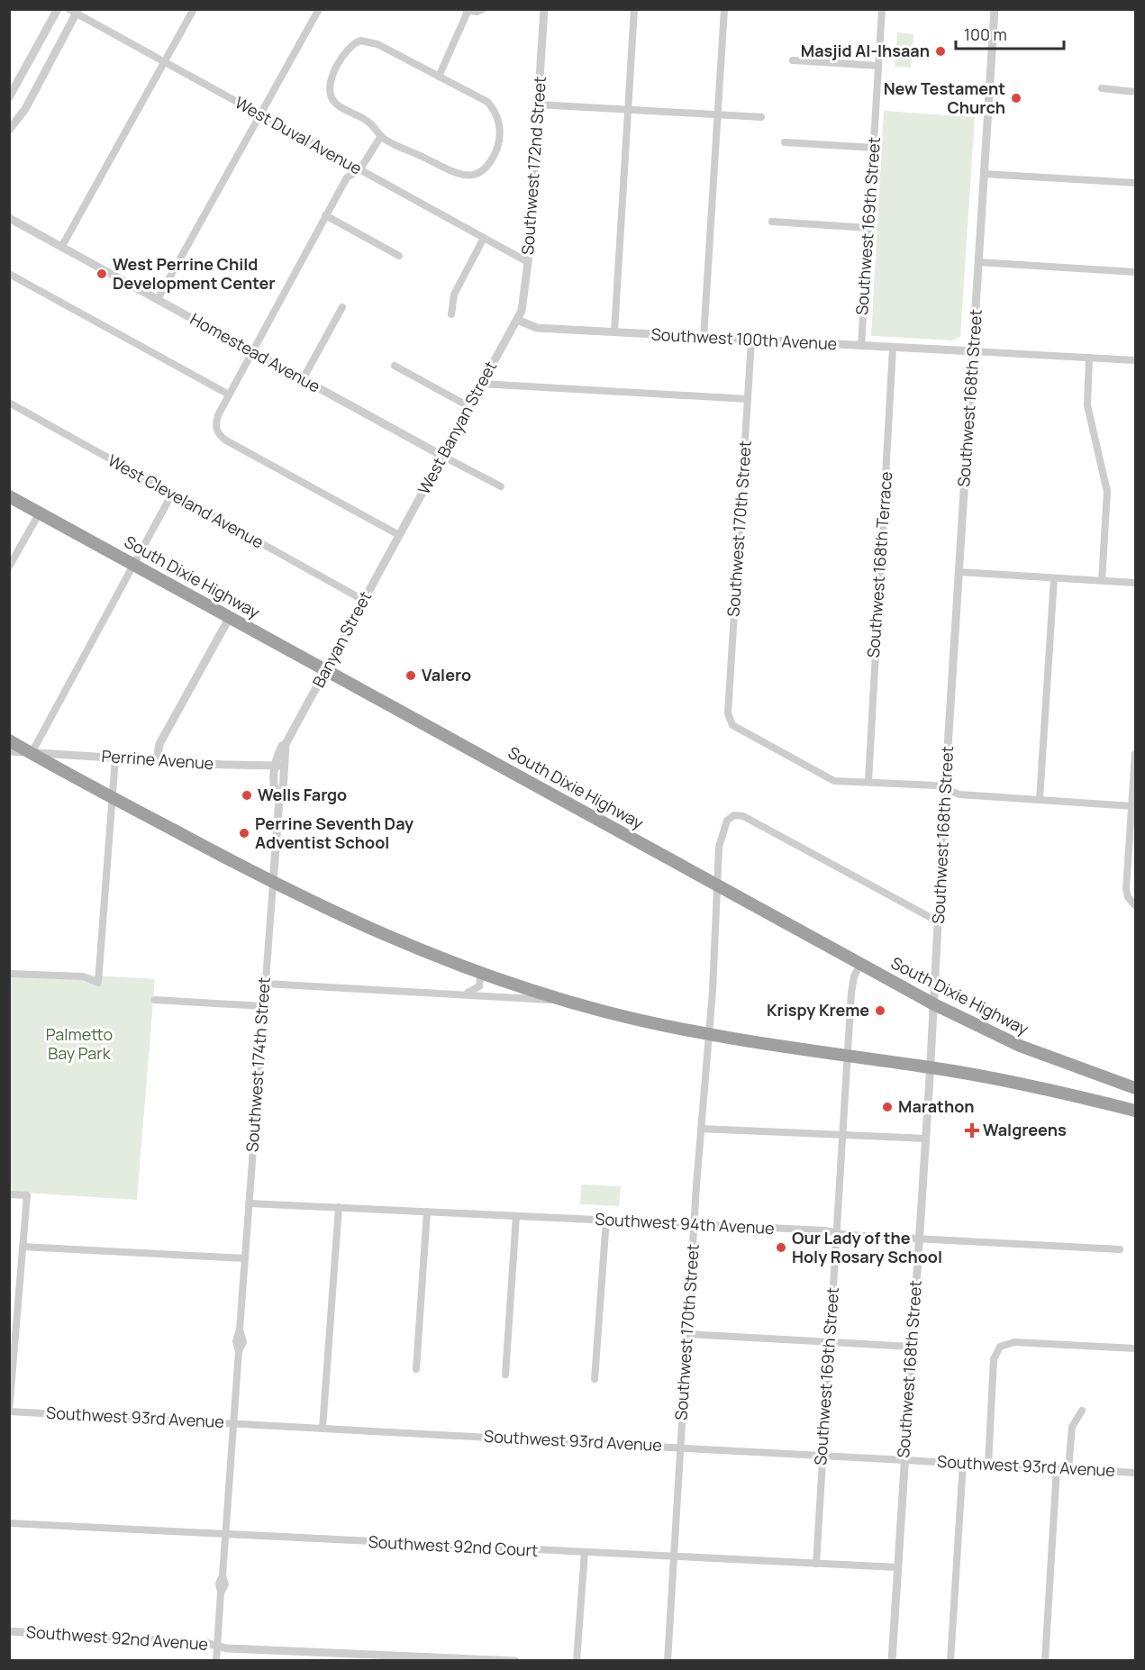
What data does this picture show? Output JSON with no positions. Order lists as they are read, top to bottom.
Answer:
{
  "streets": {
    "highway": ["South Dixie Highway"],
    "street": [
      "West Duval Avenue",
      "Southwest 172nd Street",
      "Southwest 169th Street",
      "Southwest 100th Avenue",
      "Homestead Avenue",
      "Southwest 168th Street",
      "West Banyan Street",
      "West Cleveland Avenue",
      "Southwest 170th Street",
      "Southwest 168th Terrace",
      "Banyan Street",
      "Perrine Avenue",
      "Southwest 174th Street",
      "Southwest 94th Avenue",
      "Southwest 93rd Avenue",
      "Southwest 92nd Court",
      "Southwest 92nd Avenue"
    ]
  },
  "crossings": [
    ["West Duval Avenue", "Southwest 172nd Street"],
    ["Southwest 172nd Street", "Southwest 100th Avenue"],
    ["Southwest 172nd Street", "West Banyan Street"],
    ["Southwest 169th Street", "Southwest 100th Avenue"],
    ["Southwest 169th Street", "South Dixie Highway"],
    ["Southwest 169th Street", "Southwest 94th Avenue"],
    ["Southwest 169th Street", "Southwest 93rd Avenue"],
    ["Southwest 169th Street", "Southwest 92nd Court"],
    ["Southwest 100th Avenue", "Southwest 168th Street"],
    ["Southwest 100th Avenue", "West Banyan Street"],
    ["Southwest 100th Avenue", "Southwest 170th Street"],
    ["Southwest 100th Avenue", "Southwest 168th Terrace"],
    ["Homestead Avenue", "West Banyan Street"],
    ["Southwest 168th Street", "Southwest 170th Street"],
    ["Southwest 168th Street", "South Dixie Highway"],
    ["Southwest 168th Street", "Southwest 94th Avenue"],
    ["Southwest 168th Street", "Southwest 93rd Avenue"],
    ["Southwest 168th Street", "Southwest 92nd Court"],
    ["West Banyan Street", "Banyan Street"],
    ["West Cleveland Avenue", "Banyan Street"],
    ["Southwest 170th Street", "Southwest 168th Terrace"],
    ["Southwest 170th Street", "South Dixie Highway"],
    ["Southwest 170th Street", "Southwest 94th Avenue"],
    ["Southwest 170th Street", "Southwest 93rd Avenue"],
    ["Southwest 170th Street", "Southwest 92nd Court"],
    ["South Dixie Highway", "Banyan Street"],
    ["Banyan Street", "Perrine Avenue"],
    ["Banyan Street", "Southwest 174th Street"],
    ["Southwest 174th Street", "Southwest 94th Avenue"],
    ["Southwest 174th Street", "Southwest 93rd Avenue"],
    ["Southwest 174th Street", "Southwest 92nd Court"],
    ["Southwest 174th Street", "Southwest 92nd Avenue"]
  ],
  "parks": ["Palmetto Bay Park"],
  "places": {
    "other": [
      "Masjid Al-Ihsaan",
      "New Testament Church",
      "West Perrine Child Development Center",
      "Valero",
      "Wells Fargo",
      "Perrine Seventh Day Adventist School",
      "Krispy Kreme",
      "Marathon",
      "Our Lady of the Holy Rosary School"
    ],
    "health": ["Walgreens"]
  },
  "scale_bar": "100 m"
}
